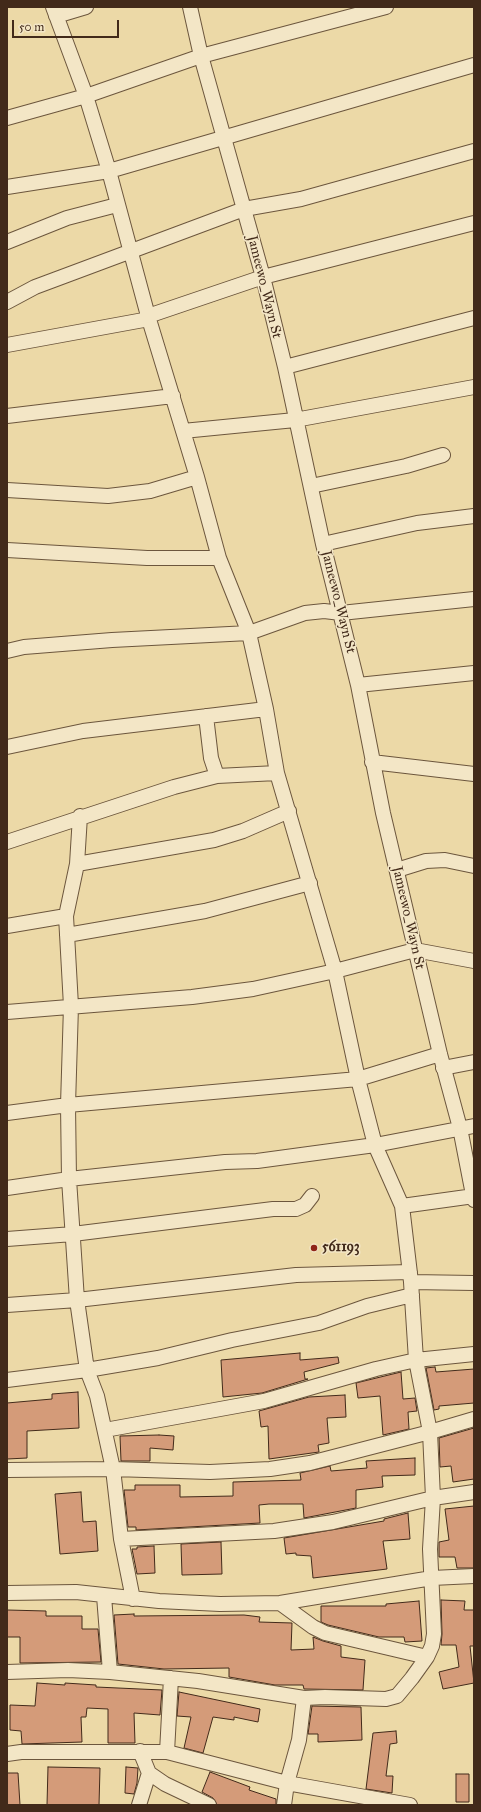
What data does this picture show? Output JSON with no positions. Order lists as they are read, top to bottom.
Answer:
{
  "streets": {
    "street": ["Jameewo_Wayn St"]
  },
  "places": ["561193"],
  "scale_bar": "50 m"
}
